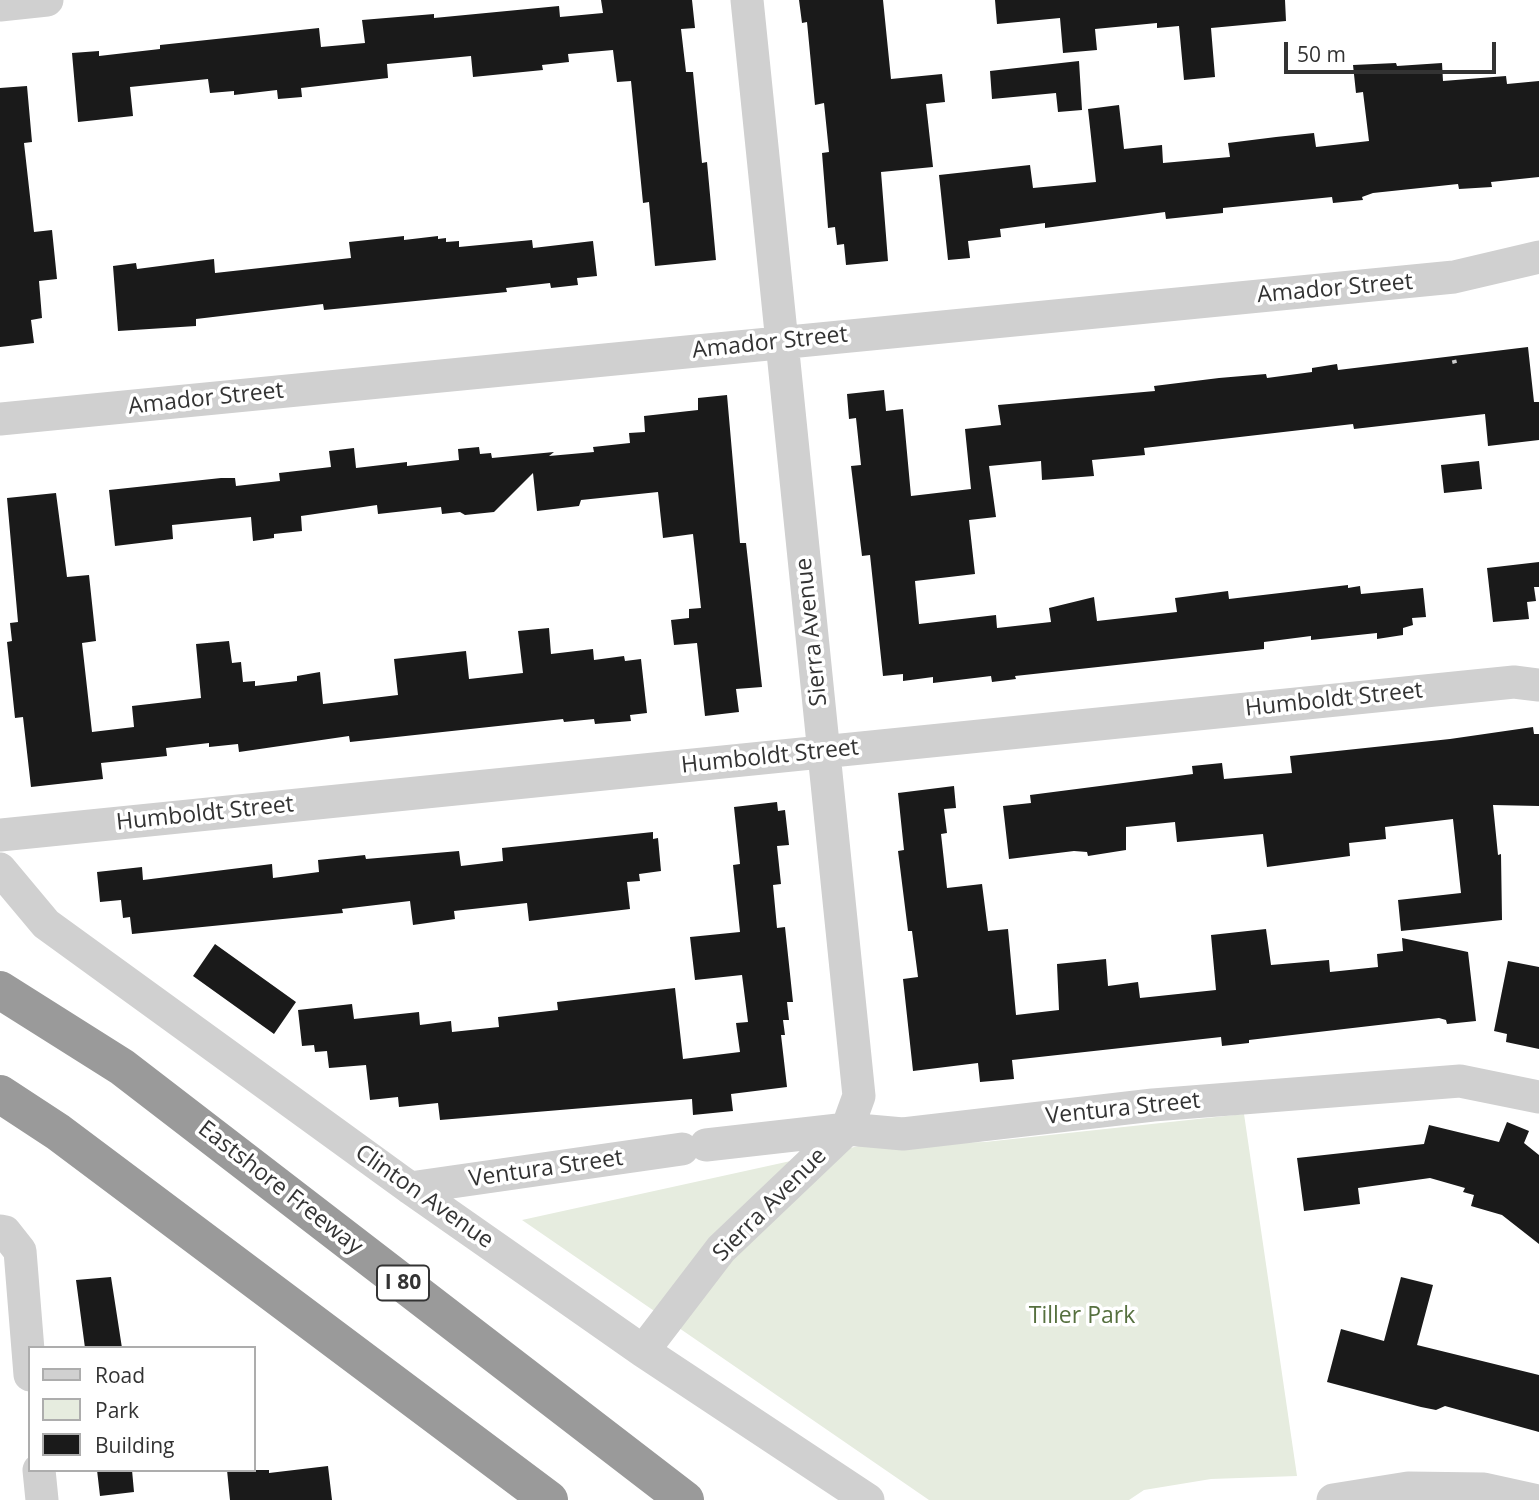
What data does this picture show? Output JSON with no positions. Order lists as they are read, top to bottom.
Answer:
{
  "streets": {
    "highway": ["Eastshore Freeway", "I 80"],
    "street": [
      "Amador Street",
      "Sierra Avenue",
      "Humboldt Street",
      "Ventura Street",
      "Clinton Avenue"
    ]
  },
  "crossings": [
    ["Amador Street", "Sierra Avenue"],
    ["Sierra Avenue", "Humboldt Street"],
    ["Sierra Avenue", "Ventura Street"],
    ["Sierra Avenue", "Clinton Avenue"],
    ["Ventura Street", "Clinton Avenue"]
  ],
  "parks": ["Tiller Park"],
  "legend": ["Road", "Park", "Building"],
  "scale_bar": "50 m"
}
